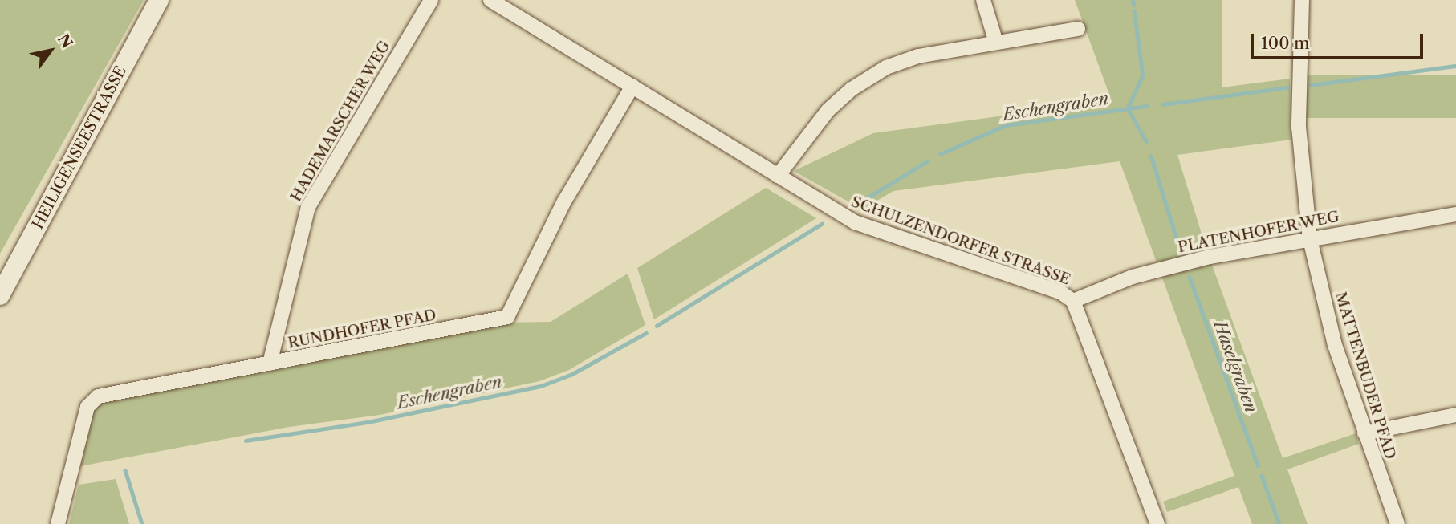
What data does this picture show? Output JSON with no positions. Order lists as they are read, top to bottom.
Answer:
{
  "streets": {
    "main road": ["HEILIGENSEESTRASSE"],
    "street": [
      "HADEMARSCHER WEG",
      "PLATENHOFER WEG",
      "SCHULZENDORFER STRASSE",
      "RUNDHOFER PFAD",
      "MATTENBUDER PFAD"
    ]
  },
  "crossings": [
    ["HADEMARSCHER WEG", "RUNDHOFER PFAD"],
    ["PLATENHOFER WEG", "SCHULZENDORFER STRASSE"],
    ["PLATENHOFER WEG", "MATTENBUDER PFAD"],
    ["SCHULZENDORFER STRASSE", "RUNDHOFER PFAD"]
  ],
  "water": ["Eschengraben", "Haselgraben"],
  "scale_bar": "100 m",
  "north": "top right"
}
